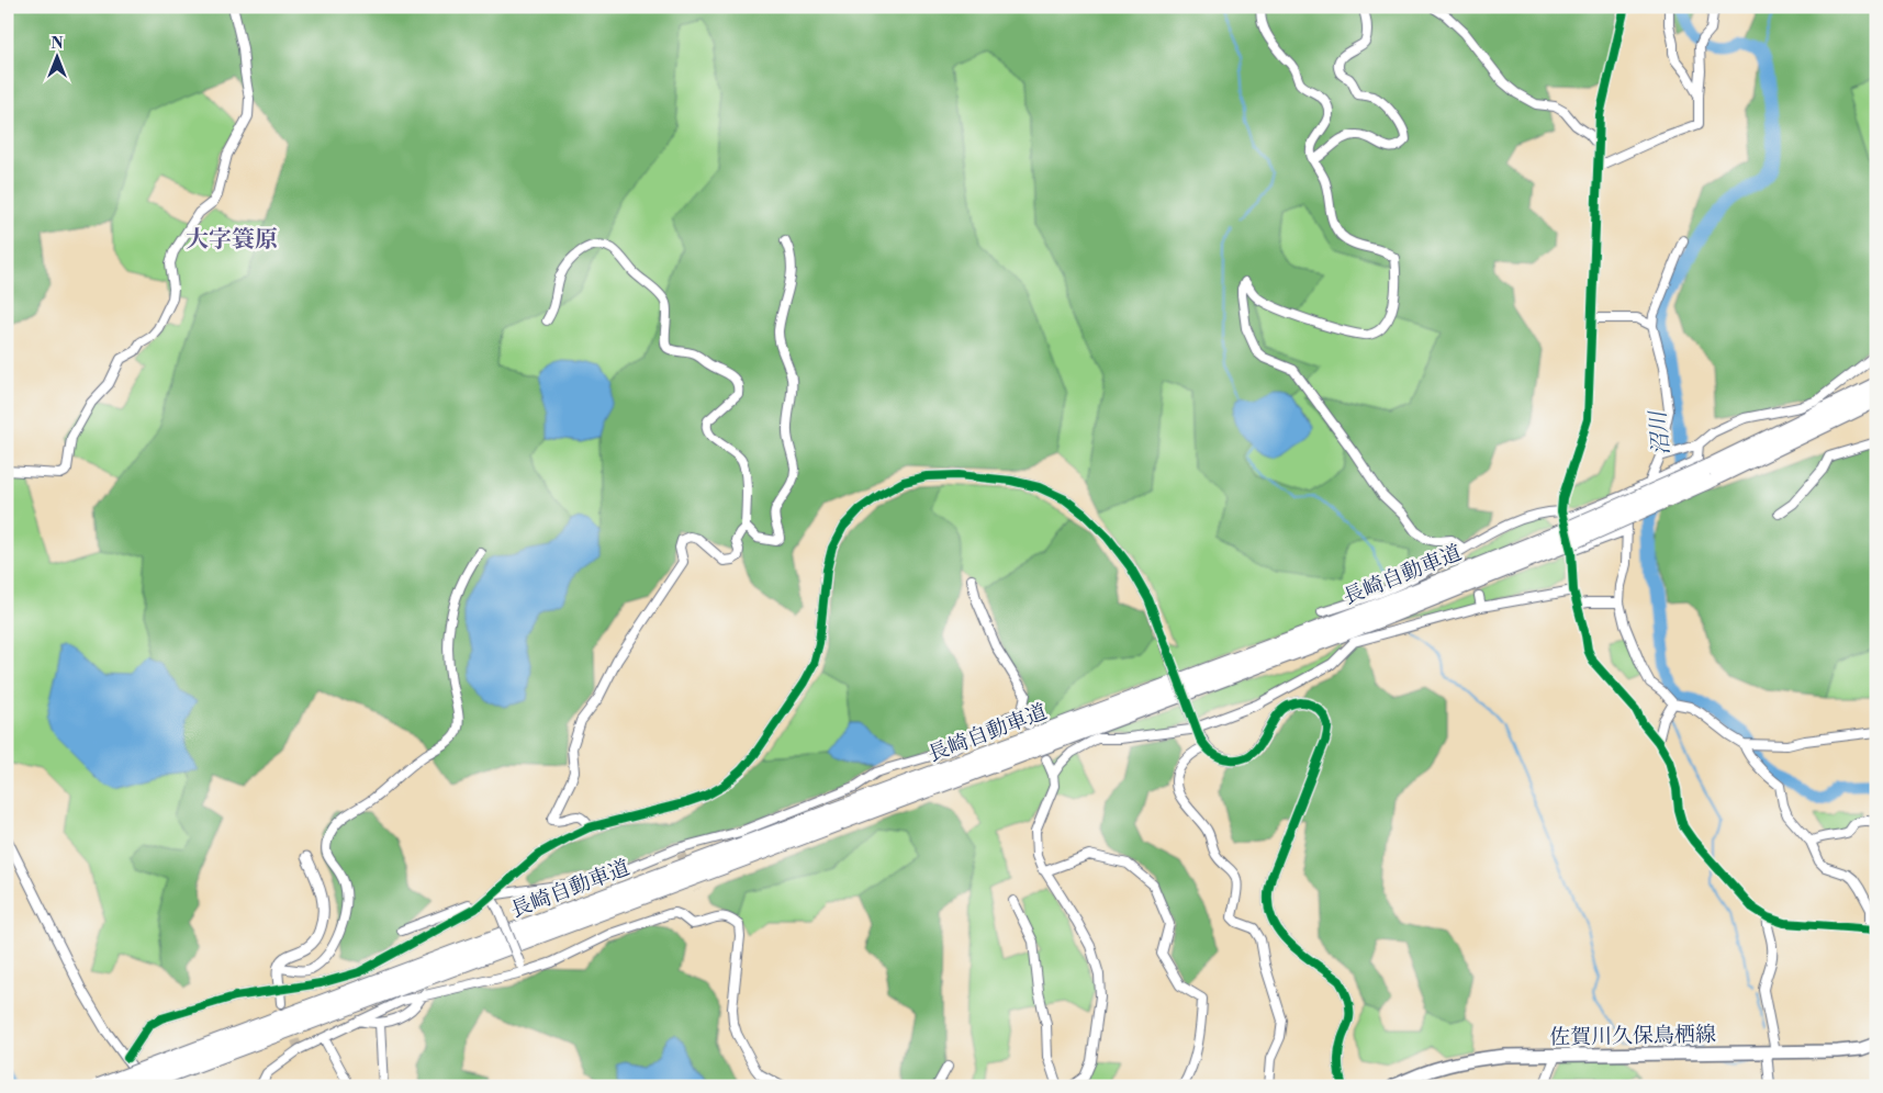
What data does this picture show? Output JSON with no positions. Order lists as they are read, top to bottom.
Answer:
{
  "streets": {
    "highway": ["長崎自動車道"],
    "main road": ["佐賀川久保鳥栖線"]
  },
  "districts": ["大字簑原"],
  "water": ["沼川"],
  "north": "top"
}
